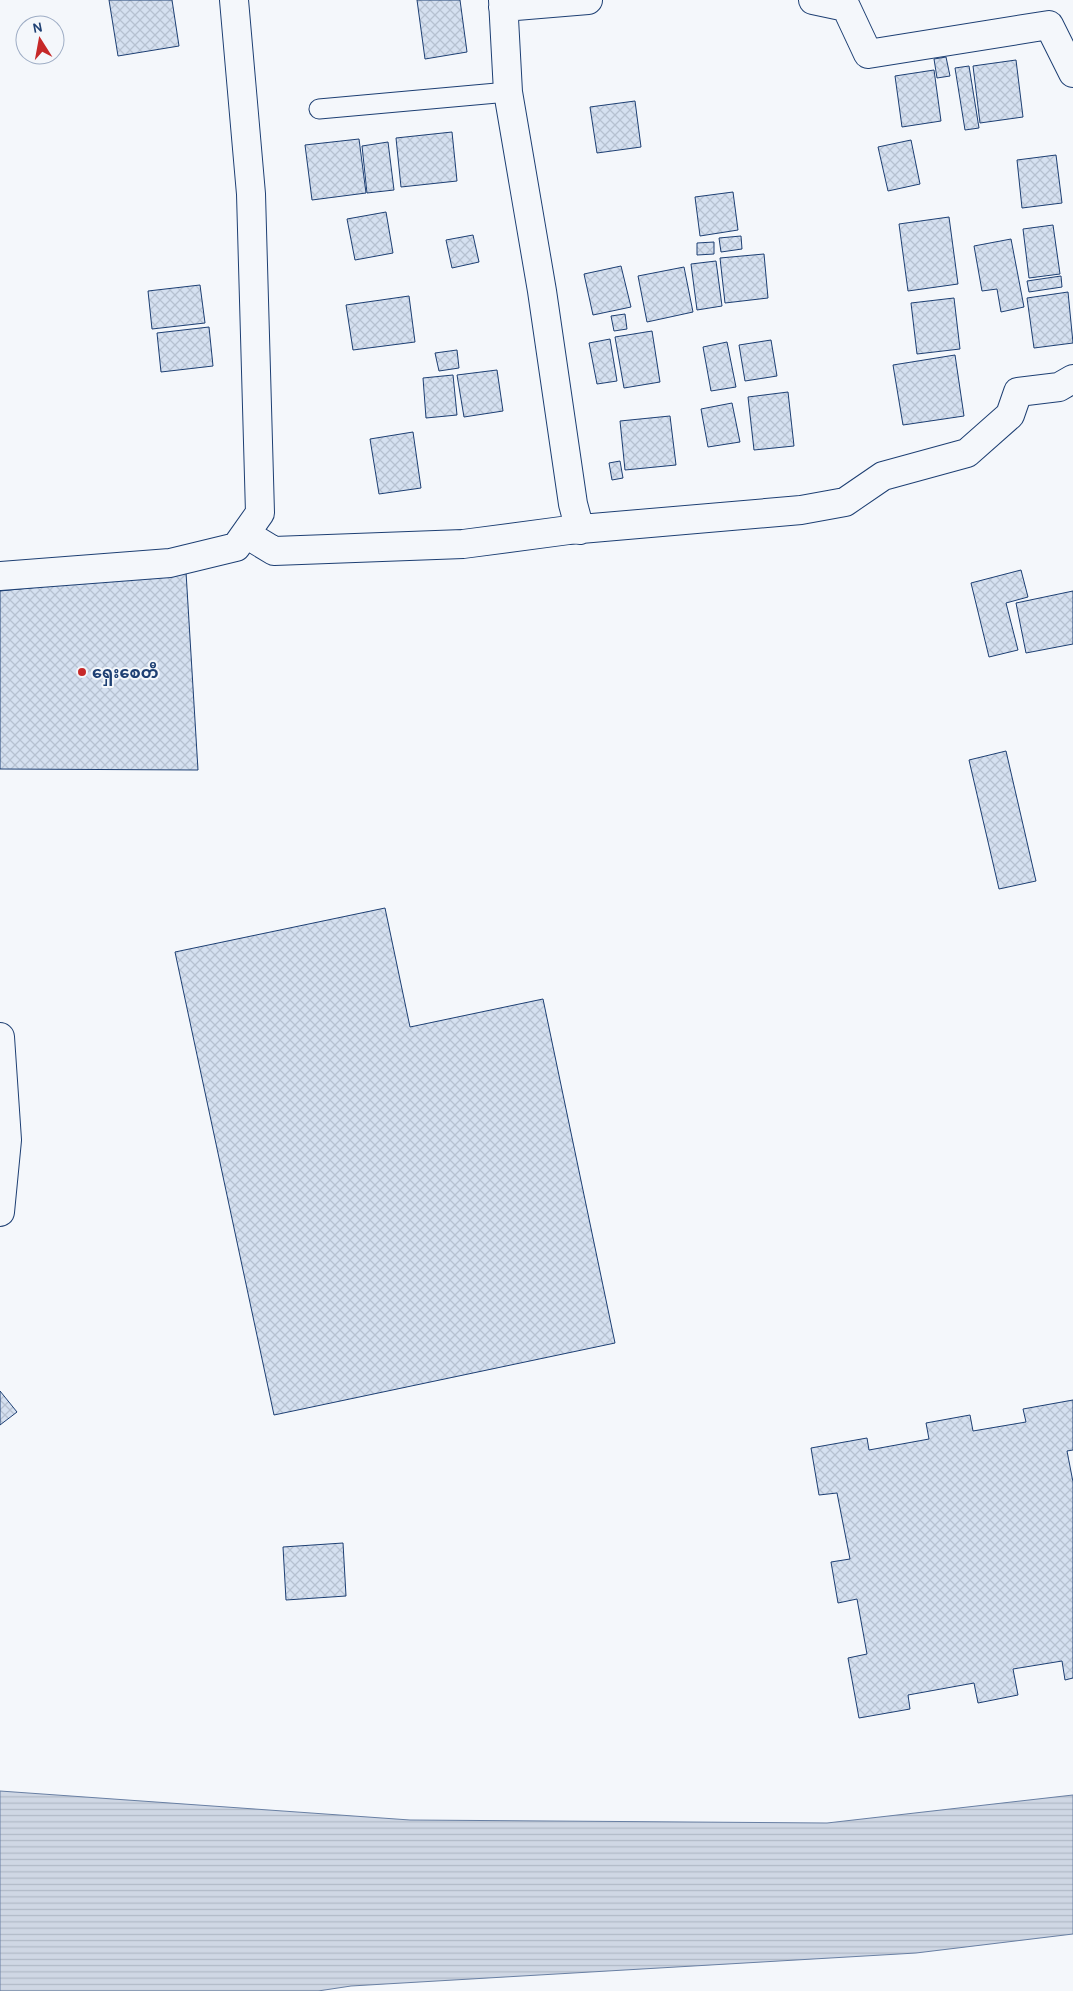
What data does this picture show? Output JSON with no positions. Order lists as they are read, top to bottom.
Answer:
{
  "places": ["ရှေးစေတီ"],
  "north": "top"
}
